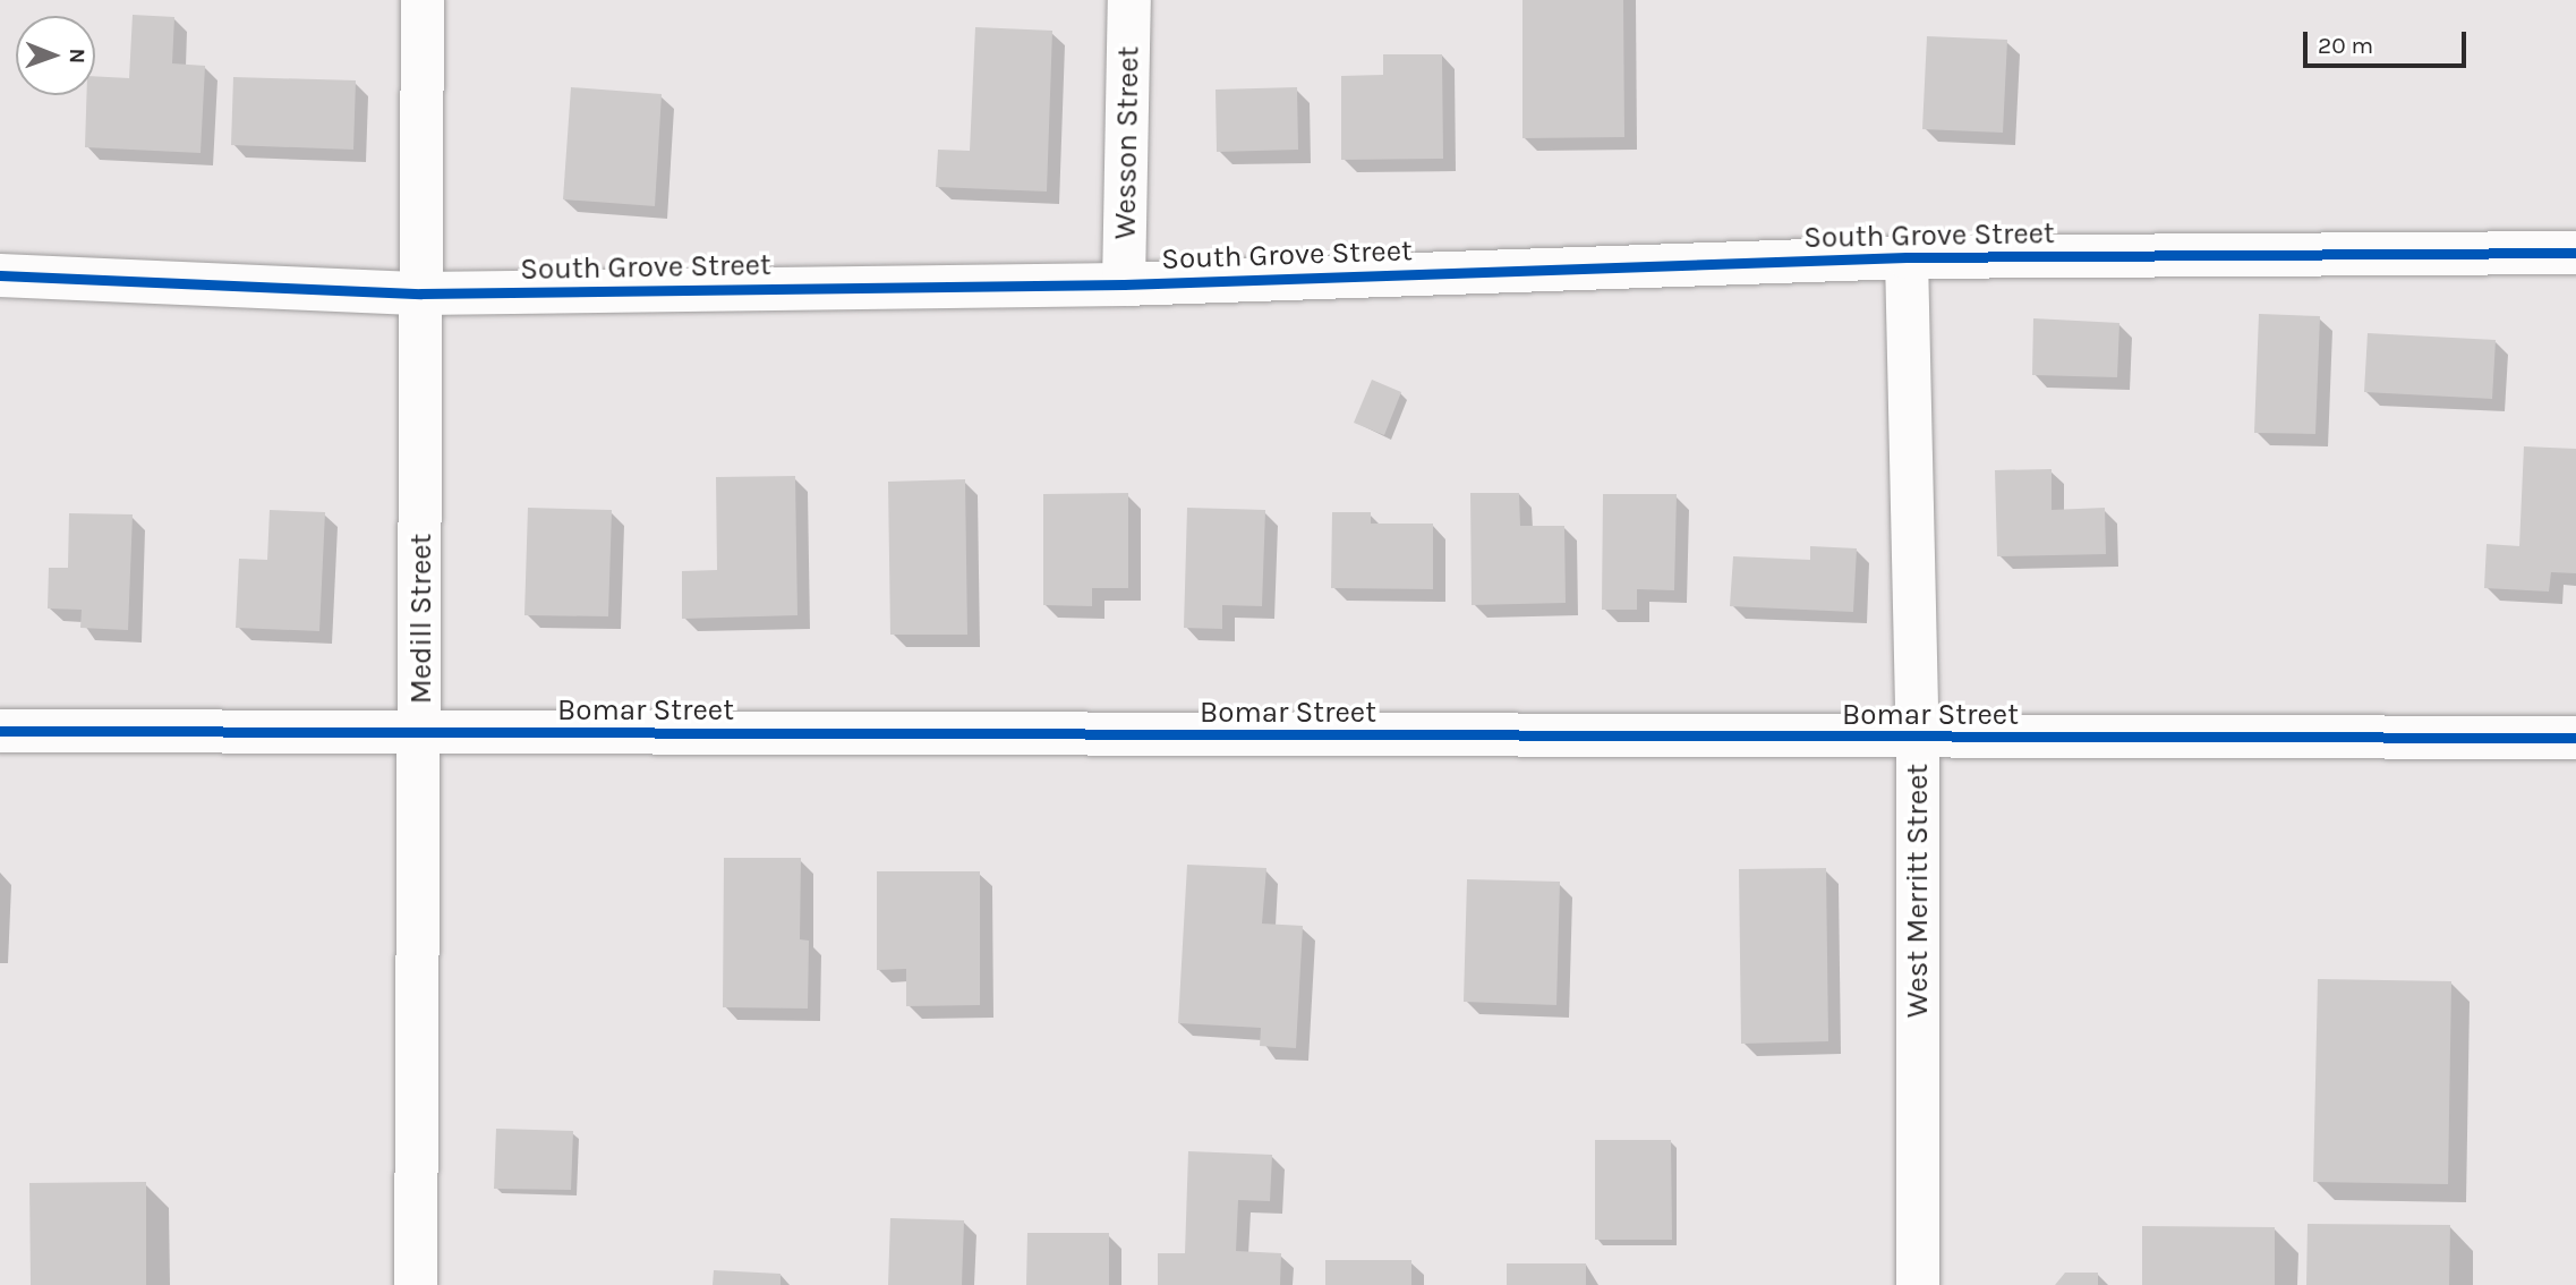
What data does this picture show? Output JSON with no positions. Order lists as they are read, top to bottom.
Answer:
{
  "streets": {
    "street": [
      "Wesson Street",
      "South Grove Street",
      "Medill Street",
      "Bomar Street",
      "West Merritt Street"
    ]
  },
  "crossings": [
    ["Wesson Street", "South Grove Street"],
    ["South Grove Street", "Medill Street"],
    ["South Grove Street", "West Merritt Street"],
    ["Medill Street", "Bomar Street"],
    ["Bomar Street", "West Merritt Street"]
  ],
  "scale_bar": "20 m",
  "north": "right"
}
